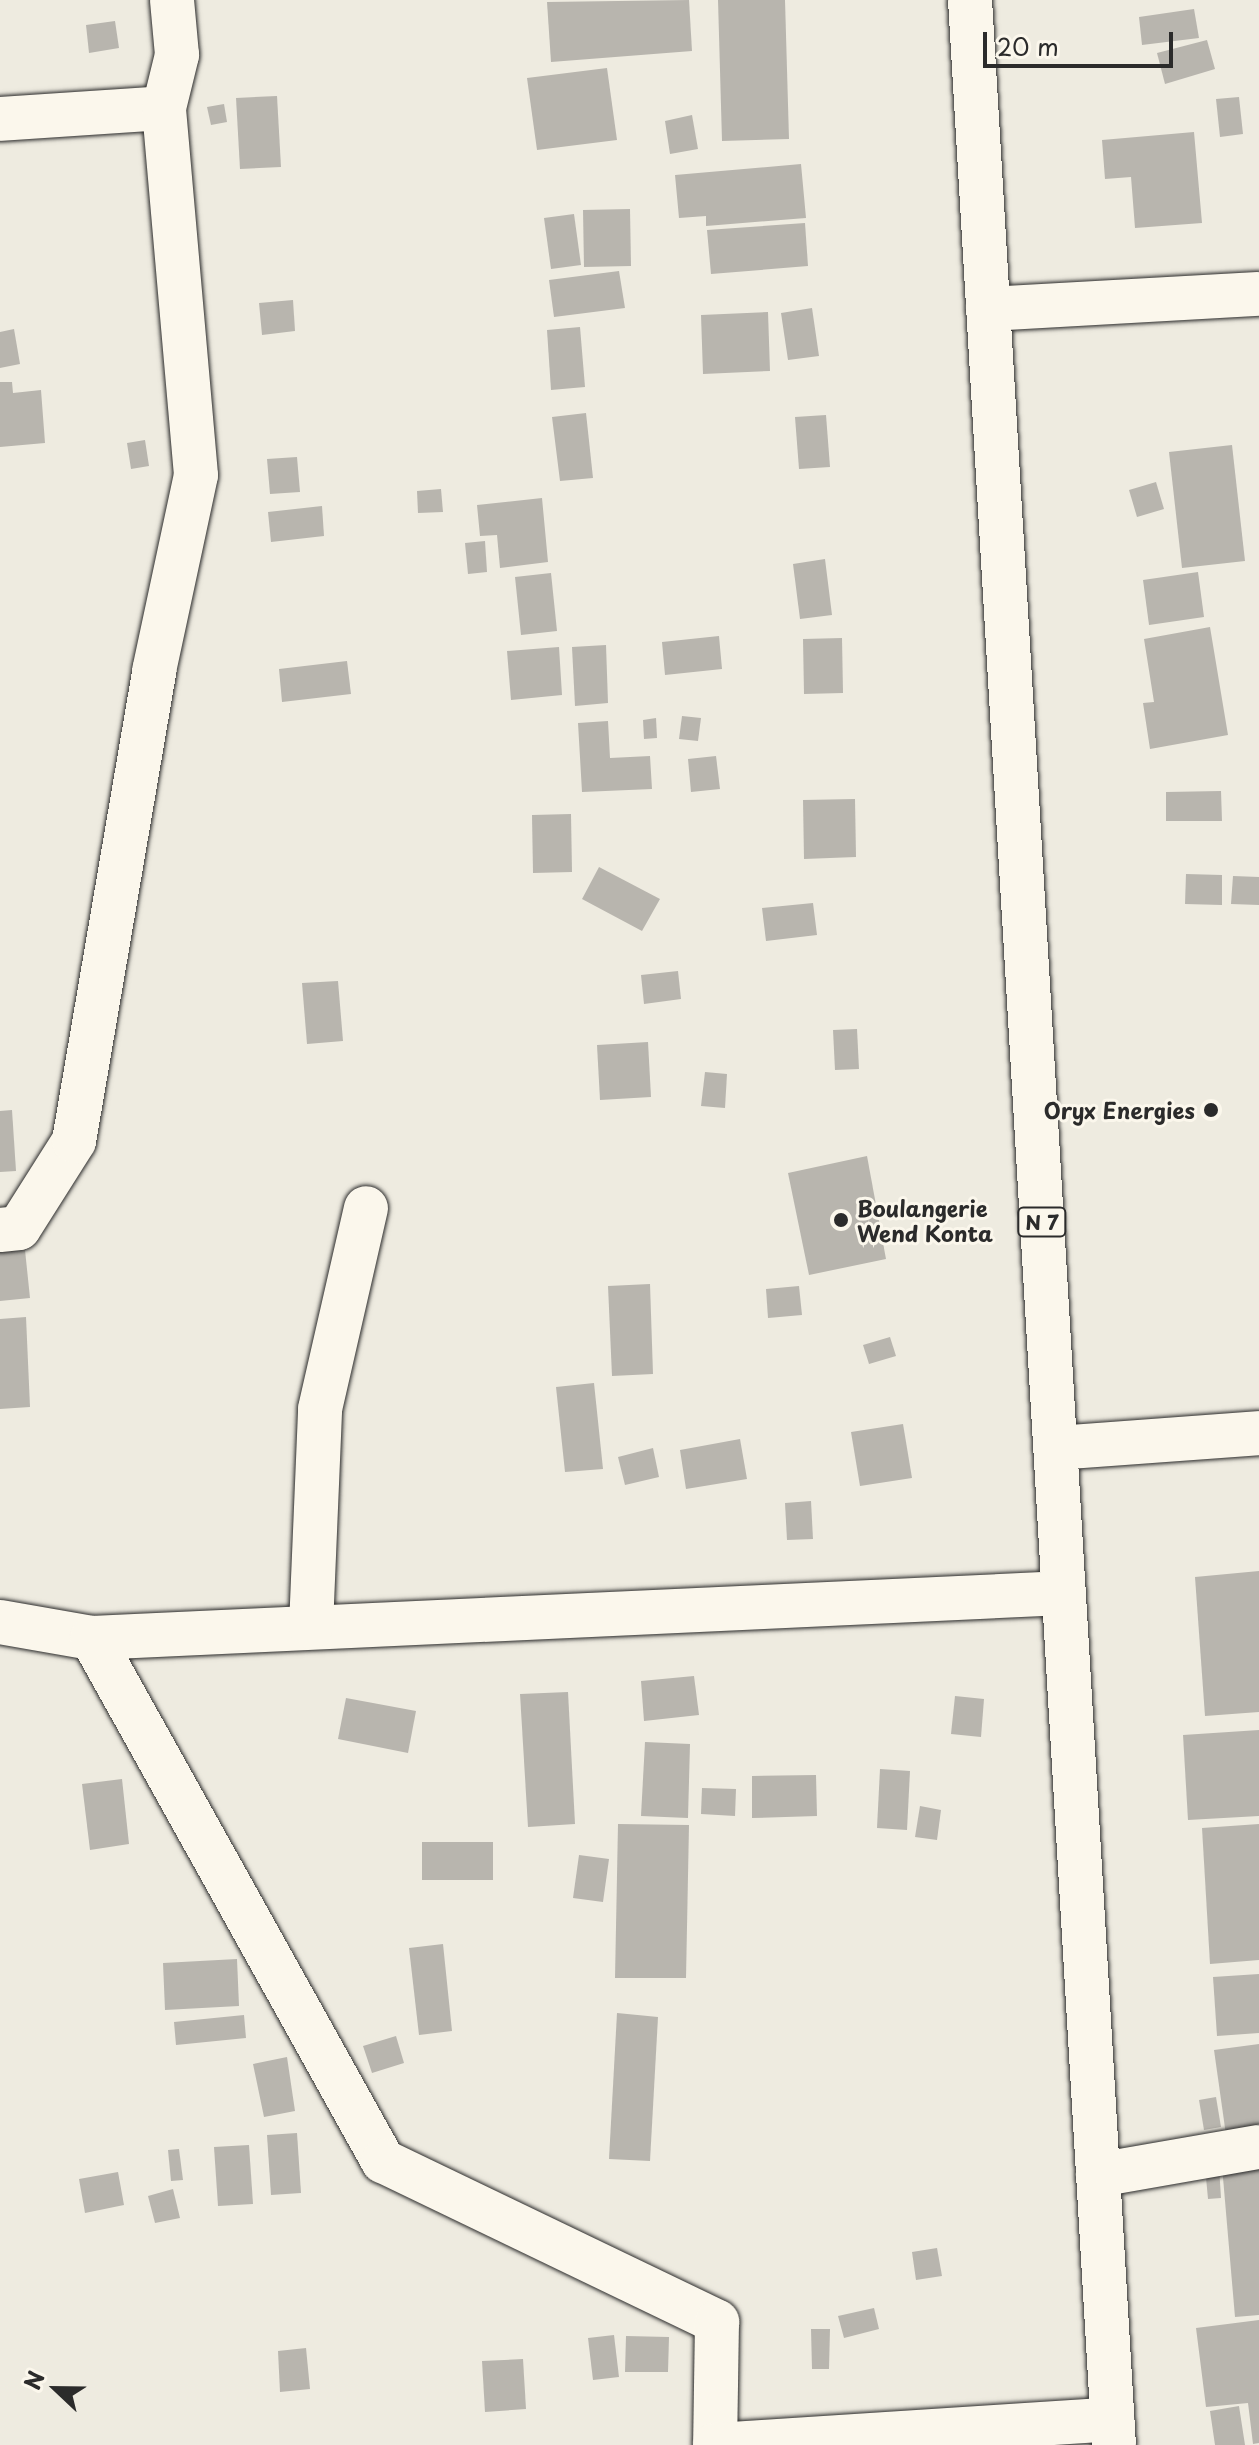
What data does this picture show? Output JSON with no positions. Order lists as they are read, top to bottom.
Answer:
{
  "streets": {
    "main road": ["N 7"]
  },
  "places": ["Oryx Energies", "Boulangerie Wend Konta"],
  "scale_bar": "20 m",
  "north": "left"
}
